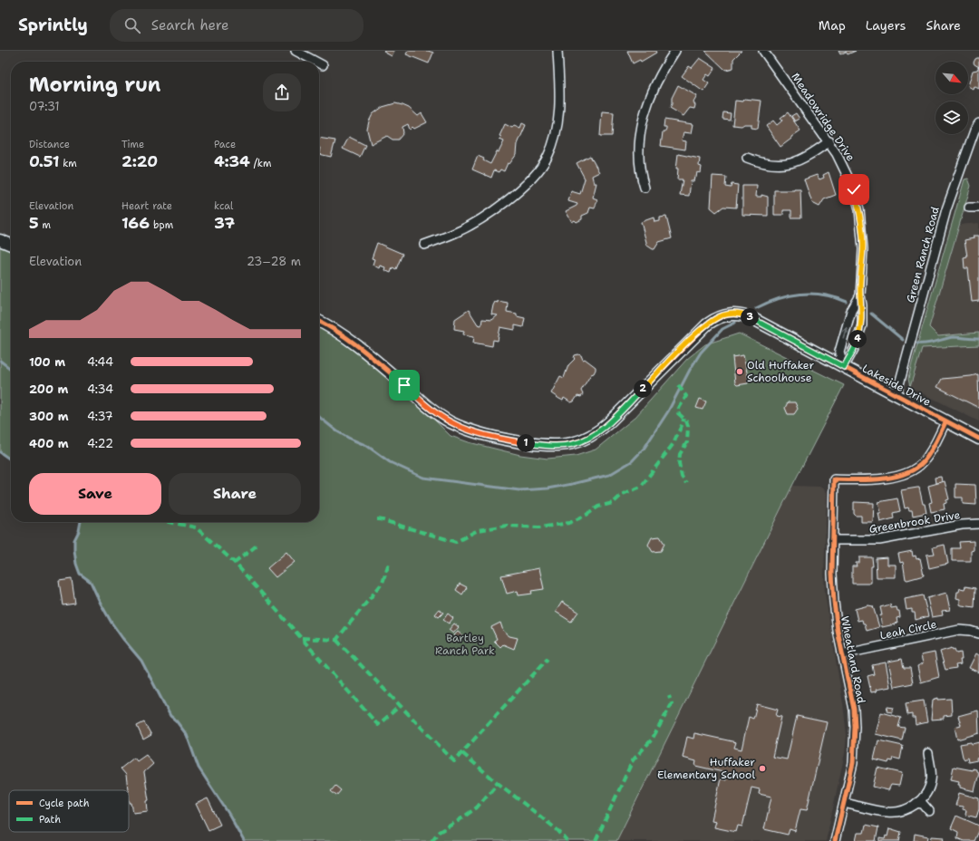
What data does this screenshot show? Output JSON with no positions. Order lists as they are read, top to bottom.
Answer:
{
  "streets": {
    "street": [
      "Meadowridge Drive",
      "Green Ranch Road",
      "Lakeside Drive",
      "Greenbrook Drive",
      "Leah Circle",
      "Wheatland Road"
    ]
  },
  "crossings": [
    ["Meadowridge Drive", "Lakeside Drive"],
    ["Green Ranch Road", "Lakeside Drive"],
    ["Lakeside Drive", "Wheatland Road"],
    ["Greenbrook Drive", "Wheatland Road"],
    ["Leah Circle", "Wheatland Road"]
  ],
  "parks": ["Bartley Ranch Park"],
  "places": ["Old Huffaker Schoolhouse", "Huffaker Elementary School"],
  "legend": ["Cycle path", "Path"],
  "north": "bottom right",
  "page": {
    "header": "Sprintly",
    "search": "Search here",
    "nav": ["Map", "Layers", "Share"],
    "heading": ["Morning run", "07:31"],
    "stats": [
      ["Distance", "0.51 km"],
      ["Time", "2:20"],
      ["Pace", "4:34 /km"],
      ["Elevation", "5 m"],
      ["Heart rate", "166 bpm"],
      ["kcal", "37"]
    ],
    "chart": ["Elevation", "23–28 m"],
    "pins": [
      "3",
      "4",
      "2",
      "1"
    ],
    "list": [
      {
        "name": "100 m",
        "note": "4:44"
      },
      {
        "name": "200 m",
        "note": "4:34"
      },
      {
        "name": "300 m",
        "note": "4:37"
      },
      {
        "name": "400 m",
        "note": "4:22"
      }
    ],
    "buttons": ["Save", "Share"]
  }
}
